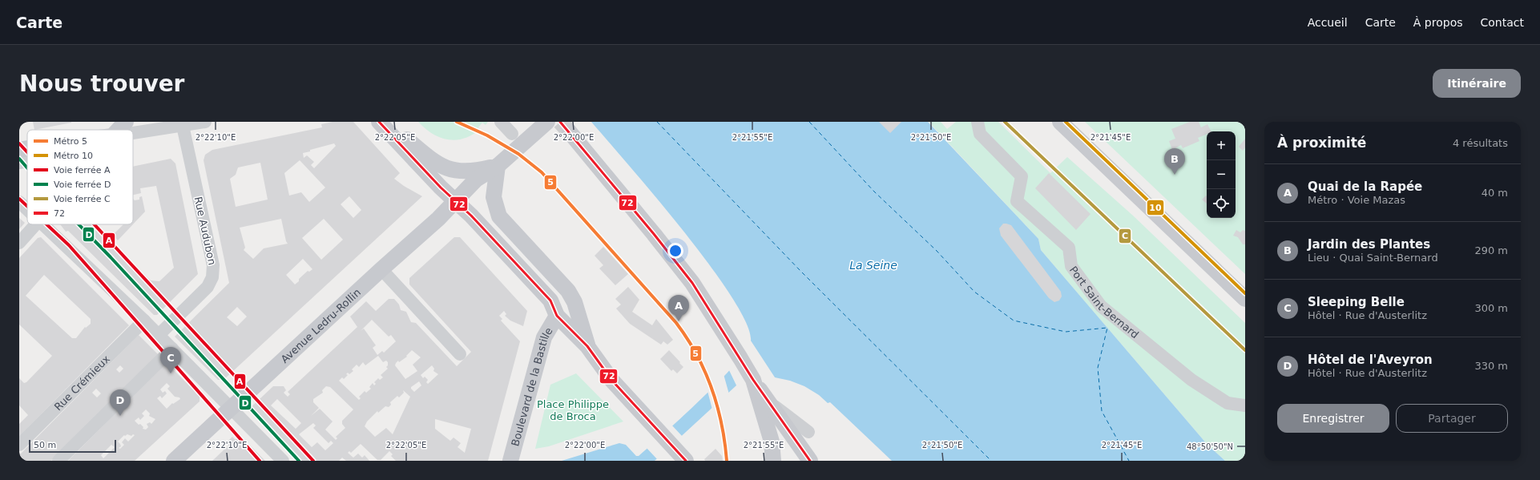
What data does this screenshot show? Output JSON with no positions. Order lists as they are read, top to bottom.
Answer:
{
  "streets": {
    "main road": ["Avenue Ledru-Rollin", "Boulevard de la Bastille"],
    "street": ["Rue Audubon", "Port Saint-Bernard", "Rue Crémieux"]
  },
  "water": ["La Seine"],
  "parks": ["Place Philippe de Broca"],
  "lines": [
    "metro line 5",
    "metro line 10",
    "rail line C",
    "transit line 72",
    "rail line A",
    "rail line D"
  ],
  "legend": [
    "Métro 5",
    "Métro 10",
    "Voie ferrée A",
    "Voie ferrée D",
    "Voie ferrée C",
    "72"
  ],
  "scale_bar": "50 m",
  "page": {
    "header": "Carte",
    "nav": [
      "Accueil",
      "Carte",
      "À propos",
      "Contact"
    ],
    "buttons": [
      "Itinéraire",
      ["Enregistrer", "Partager"]
    ],
    "title": "Nous trouver",
    "heading": ["À proximité", "4 résultats"],
    "map_buttons": ["+", "−"],
    "pins": [
      "B",
      "A",
      "C",
      "D"
    ],
    "list": [
      {
        "mark": "A",
        "name": "Quai de la Rapée",
        "note": "Métro · Voie Mazas",
        "value": "40 m"
      },
      {
        "mark": "B",
        "name": "Jardin des Plantes",
        "note": "Lieu · Quai Saint-Bernard",
        "value": "290 m"
      },
      {
        "mark": "C",
        "name": "Sleeping Belle",
        "note": "Hôtel · Rue d'Austerlitz",
        "value": "300 m"
      },
      {
        "mark": "D",
        "name": "Hôtel de l'Aveyron",
        "note": "Hôtel · Rue d'Austerlitz",
        "value": "330 m"
      }
    ],
    "scale": "50 m"
  },
  "coordinates": [
    "2°22'10\"E",
    "2°22'05\"E",
    "2°22'00\"E",
    "2°21'55\"E",
    "2°21'50\"E",
    "2°21'45\"E",
    "48°50'50\"N"
  ]
}
